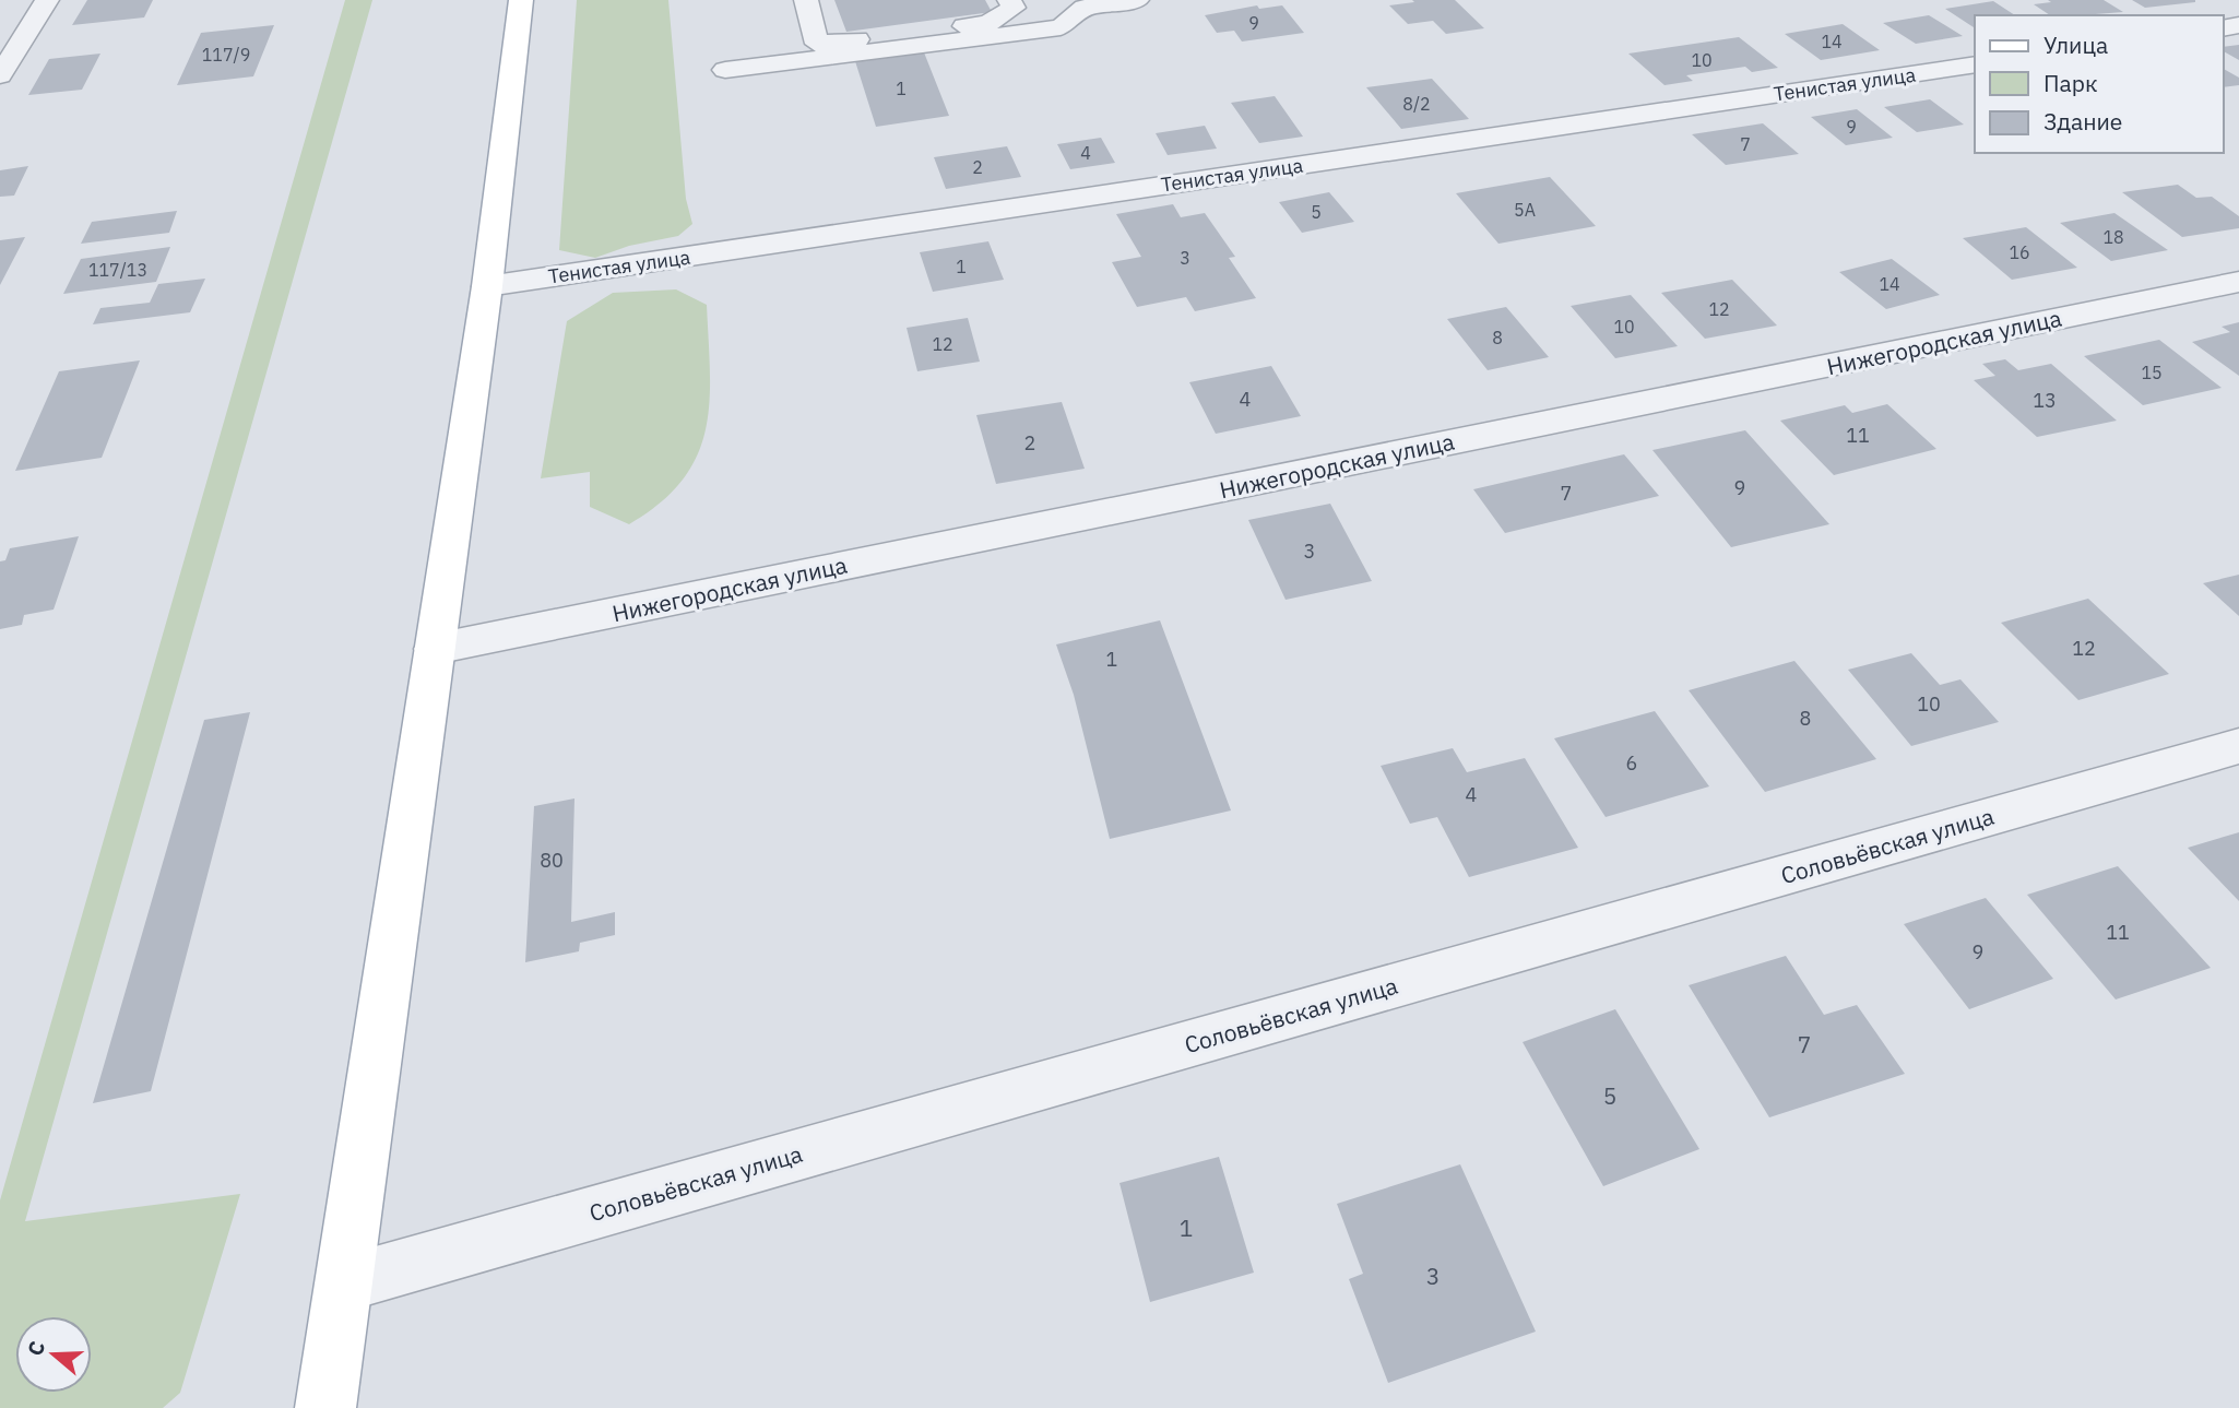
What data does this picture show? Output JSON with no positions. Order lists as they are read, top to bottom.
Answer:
{
  "streets": {
    "street": ["Тенистая улица", "Нижегородская улица", "Соловьёвская улица"]
  },
  "house_numbers": [
    "9",
    "14",
    "117/9",
    "10",
    "1",
    "8/2",
    "9",
    "7",
    "4",
    "2",
    "5А",
    "5",
    "18",
    "16",
    "3",
    "1",
    "117/13",
    "14",
    "12",
    "10",
    "8",
    "12",
    "15",
    "4",
    "13",
    "11",
    "2",
    "9",
    "7",
    "3",
    "12",
    "1",
    "10",
    "8",
    "6",
    "4",
    "80",
    "11",
    "9",
    "7",
    "5",
    "1",
    "3"
  ],
  "legend": ["Улица", "Парк", "Здание"],
  "north": "left"
}
